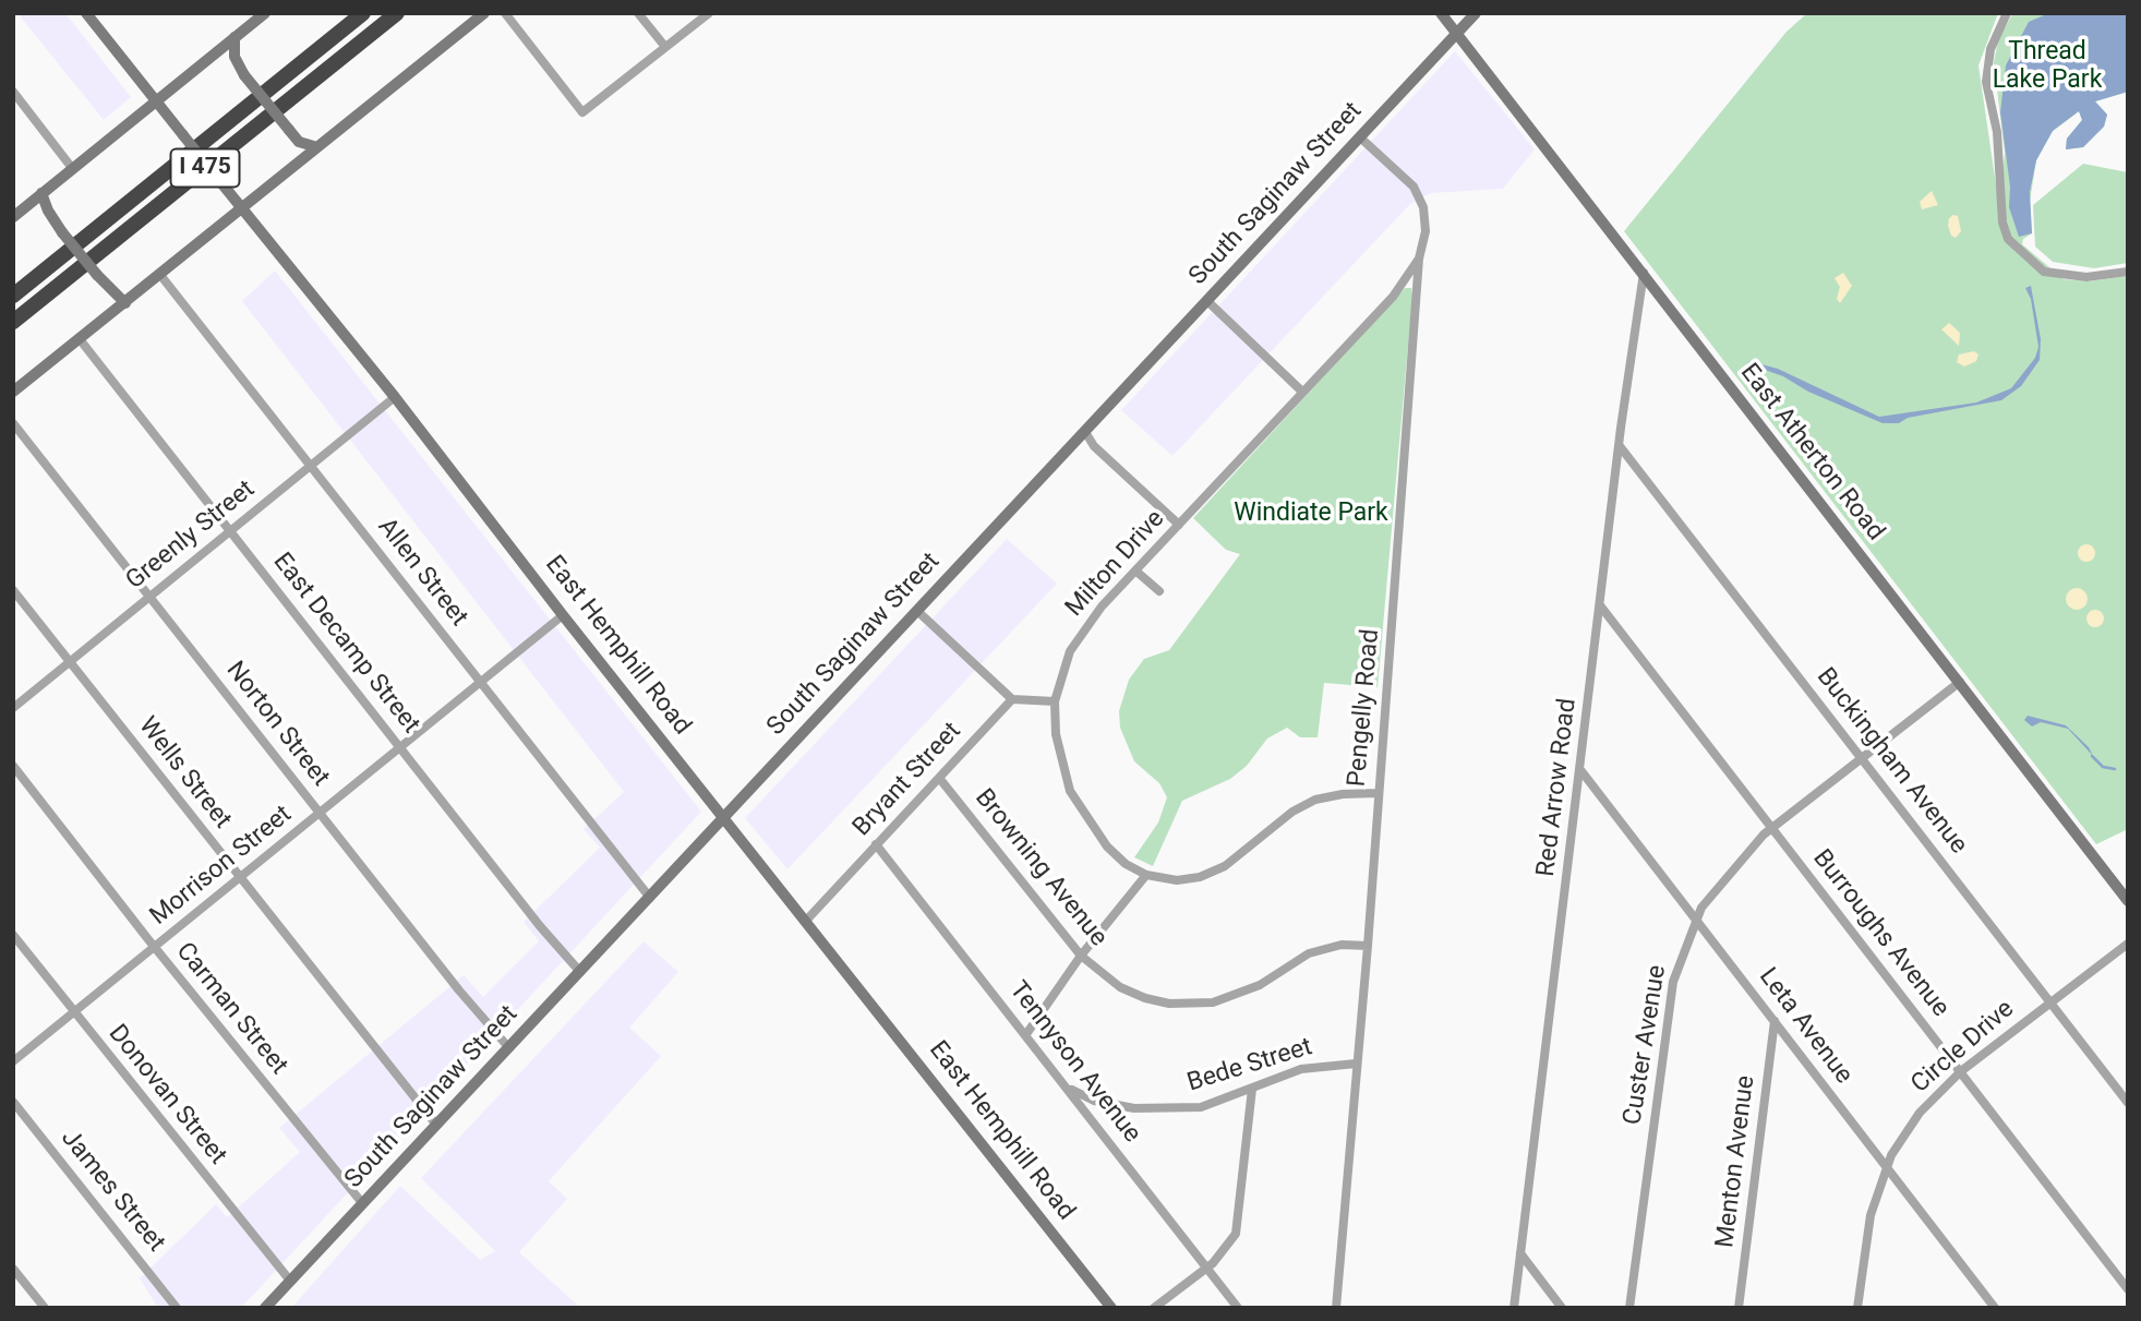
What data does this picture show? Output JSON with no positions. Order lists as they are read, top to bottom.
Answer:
{
  "streets": {
    "highway": ["I 475"],
    "main road": ["South Saginaw Street", "East Atherton Road", "East Hemphill Road"],
    "street": [
      "Greenly Street",
      "Milton Drive",
      "Allen Street",
      "East Decamp Street",
      "Pengelly Road",
      "Norton Street",
      "Buckingham Avenue",
      "Wells Street",
      "Bryant Street",
      "Red Arrow Road",
      "Morrison Street",
      "Browning Avenue",
      "Burroughs Avenue",
      "Carman Street",
      "Leta Avenue",
      "Custer Avenue",
      "Circle Drive",
      "Tennyson Avenue",
      "Bede Street",
      "Donovan Street",
      "Menton Avenue",
      "James Street"
    ]
  },
  "crossings": [
    ["South Saginaw Street", "East Atherton Road"],
    ["South Saginaw Street", "Allen Street"],
    ["South Saginaw Street", "East Decamp Street"],
    ["South Saginaw Street", "East Hemphill Road"],
    ["South Saginaw Street", "Pengelly Road"],
    ["South Saginaw Street", "Norton Street"],
    ["South Saginaw Street", "Wells Street"],
    ["South Saginaw Street", "Carman Street"],
    ["South Saginaw Street", "Donovan Street"],
    ["East Atherton Road", "Red Arrow Road"],
    ["East Atherton Road", "Custer Avenue"],
    ["Greenly Street", "Allen Street"],
    ["Greenly Street", "East Decamp Street"],
    ["Greenly Street", "East Hemphill Road"],
    ["Greenly Street", "Norton Street"],
    ["Greenly Street", "Wells Street"],
    ["Milton Drive", "Pengelly Road"],
    ["Allen Street", "Morrison Street"],
    ["East Decamp Street", "Morrison Street"],
    ["East Hemphill Road", "Bryant Street"],
    ["East Hemphill Road", "Morrison Street"],
    ["Pengelly Road", "Browning Avenue"],
    ["Pengelly Road", "Bede Street"],
    ["Norton Street", "Morrison Street"],
    ["Buckingham Avenue", "Red Arrow Road"],
    ["Buckingham Avenue", "Custer Avenue"],
    ["Buckingham Avenue", "Circle Drive"],
    ["Wells Street", "Morrison Street"],
    ["Bryant Street", "Browning Avenue"],
    ["Bryant Street", "Tennyson Avenue"],
    ["Red Arrow Road", "Burroughs Avenue"],
    ["Red Arrow Road", "Leta Avenue"],
    ["Morrison Street", "Carman Street"],
    ["Morrison Street", "Donovan Street"],
    ["Burroughs Avenue", "Custer Avenue"],
    ["Burroughs Avenue", "Circle Drive"],
    ["Leta Avenue", "Custer Avenue"],
    ["Leta Avenue", "Circle Drive"],
    ["Leta Avenue", "Menton Avenue"],
    ["Tennyson Avenue", "Bede Street"]
  ],
  "parks": ["Thread Lake Park", "Windiate Park"]
}
